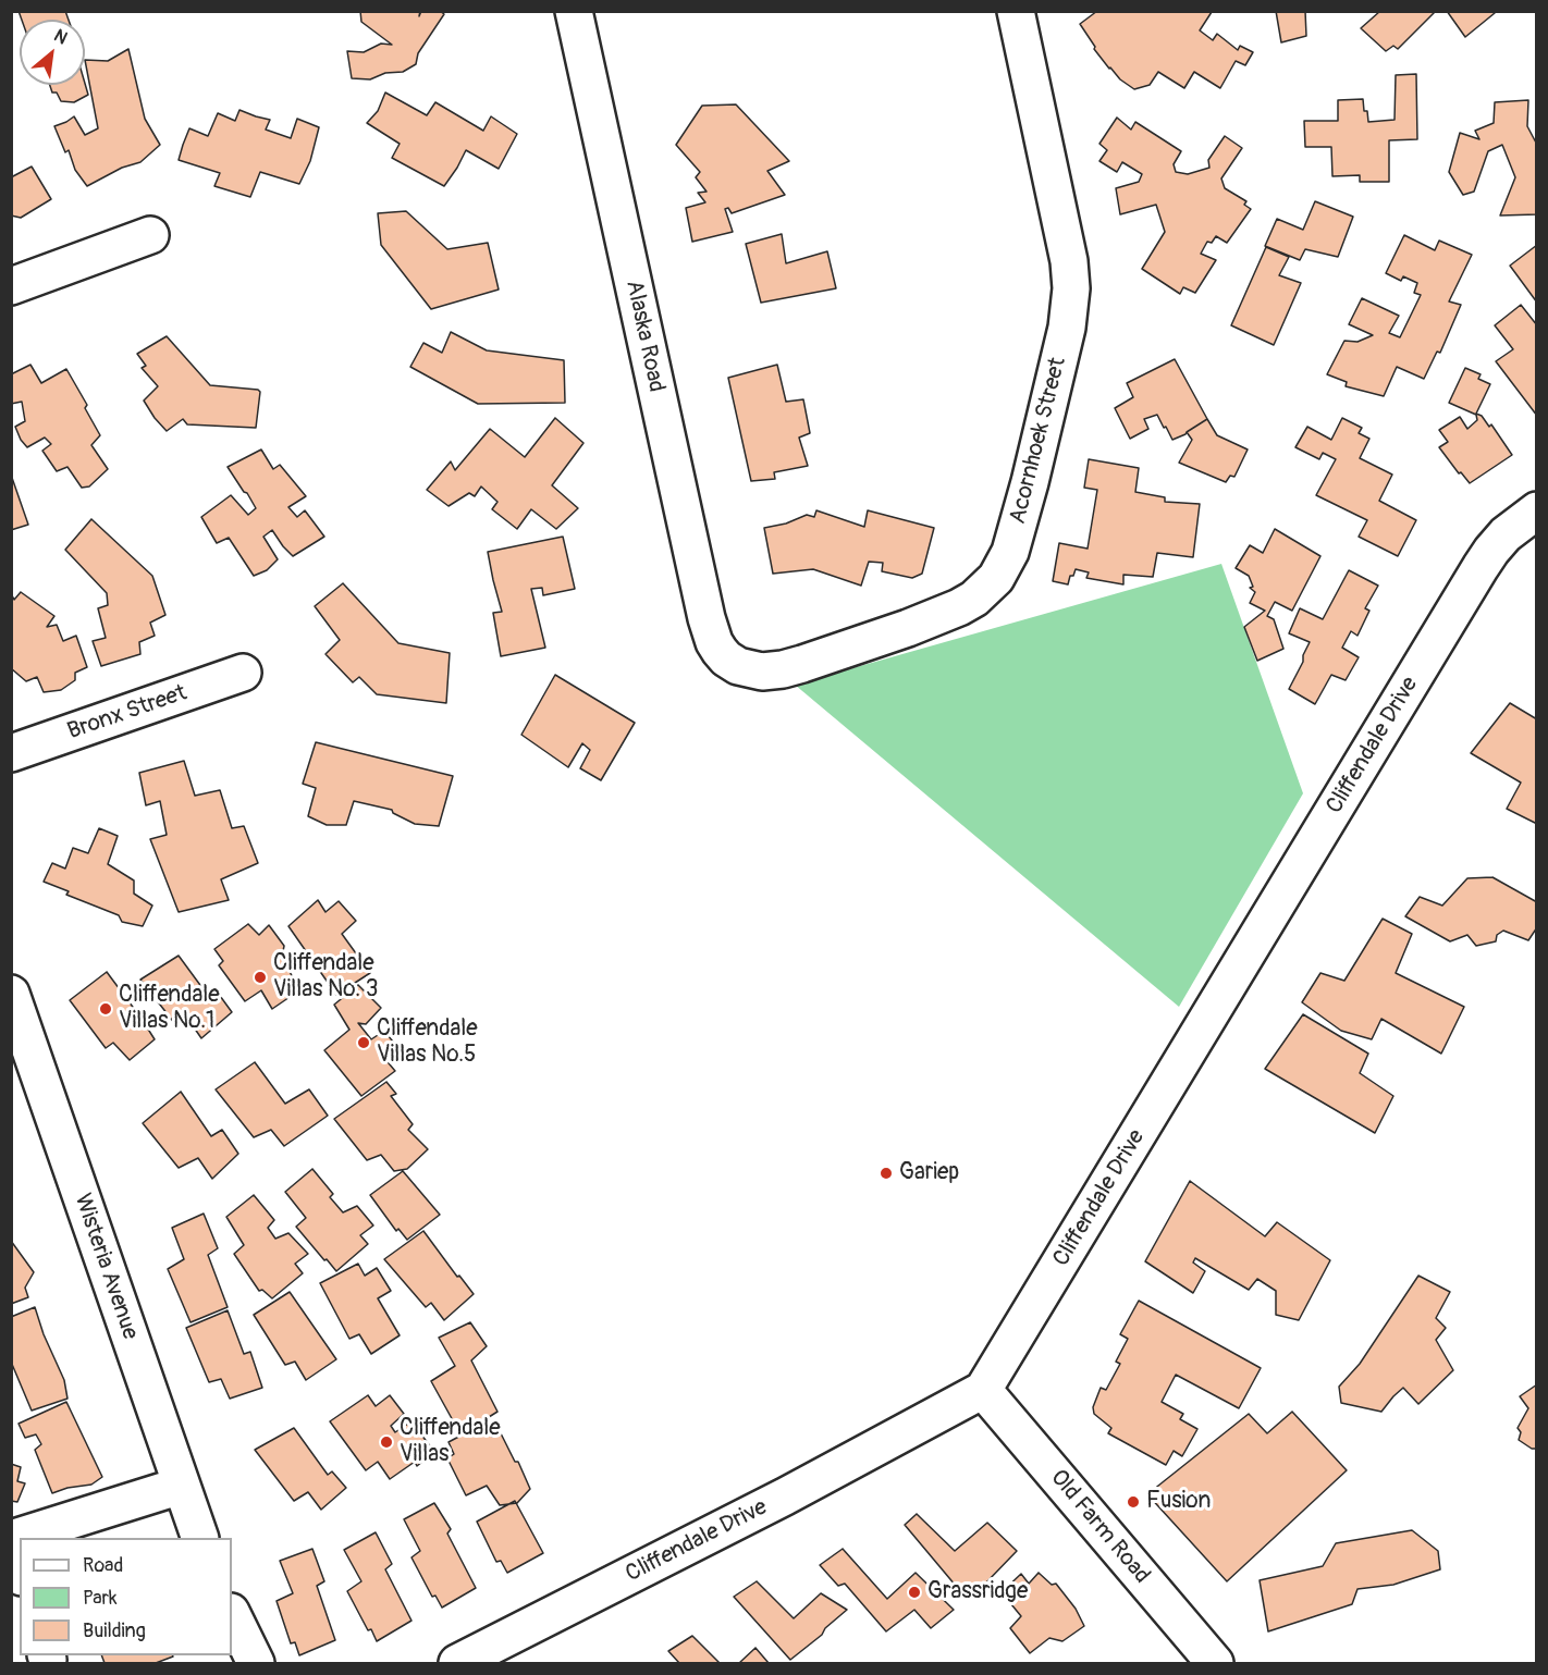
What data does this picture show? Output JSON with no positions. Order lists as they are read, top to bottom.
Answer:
{
  "streets": {
    "street": [
      "Alaska Road",
      "Acornhoek Street",
      "Bronx Street",
      "Cliffendale Drive",
      "Wisteria Avenue",
      "Old Farm Road"
    ]
  },
  "crossings": [
    ["Alaska Road", "Acornhoek Street"],
    ["Cliffendale Drive", "Old Farm Road"]
  ],
  "places": [
    "Cliffendale Villas No. 3",
    "Cliffendale Villas No.1",
    "Cliffendale Villas No.5",
    "Gariep",
    "Cliffendale Villas",
    "Fusion",
    "Grassridge"
  ],
  "legend": ["Road", "Park", "Building"],
  "north": "top right"
}
